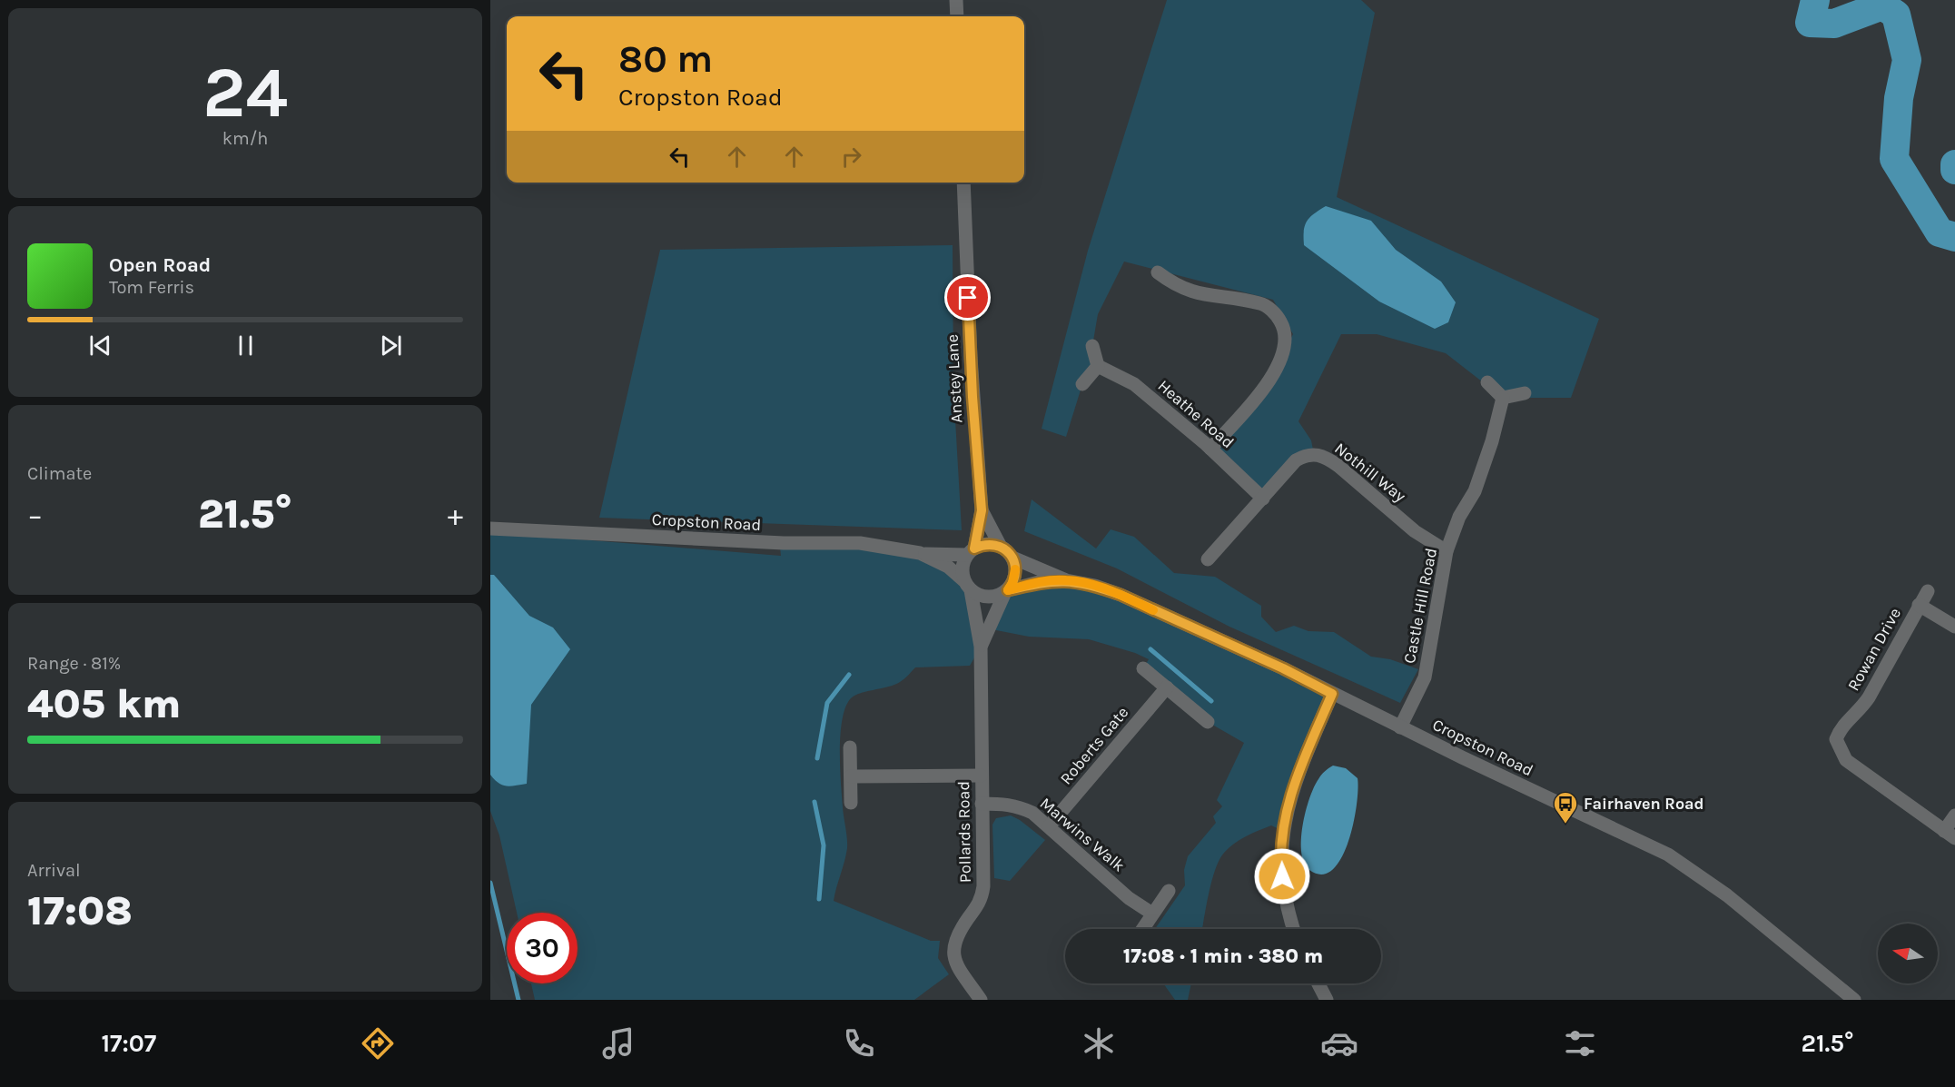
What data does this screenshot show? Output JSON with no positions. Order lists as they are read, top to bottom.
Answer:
{
  "streets": {
    "street": [
      "Anstey Lane",
      "Heathe Road",
      "Nothill Way",
      "Cropston Road",
      "Castle Hill Road",
      "Rowan Drive",
      "Roberts Gate",
      "Pollards Road",
      "Marwins Walk"
    ]
  },
  "crossings": [
    ["Anstey Lane", "Cropston Road"],
    ["Anstey Lane", "Pollards Road"],
    ["Heathe Road", "Nothill Way"],
    ["Nothill Way", "Castle Hill Road"],
    ["Cropston Road", "Castle Hill Road"],
    ["Cropston Road", "Pollards Road"],
    ["Roberts Gate", "Marwins Walk"],
    ["Pollards Road", "Marwins Walk"]
  ],
  "places": {
    "bus stop": ["Fairhaven Road"]
  },
  "north": "left",
  "page": {
    "tile": [
      ["24", "km/h"],
      "Climate",
      ["Range · 81%", "405 km"],
      ["Arrival", "17:08"]
    ],
    "turn": ["80 m", "Cropston Road"],
    "song": ["Open Road", "Tom Ferris"],
    "heat": ["−", "21.5°", "+"],
    "limit": "30",
    "trip": "17:08 · 1 min · 380 m",
    "tabs": ["17:07", "21.5°"]
  }
}
